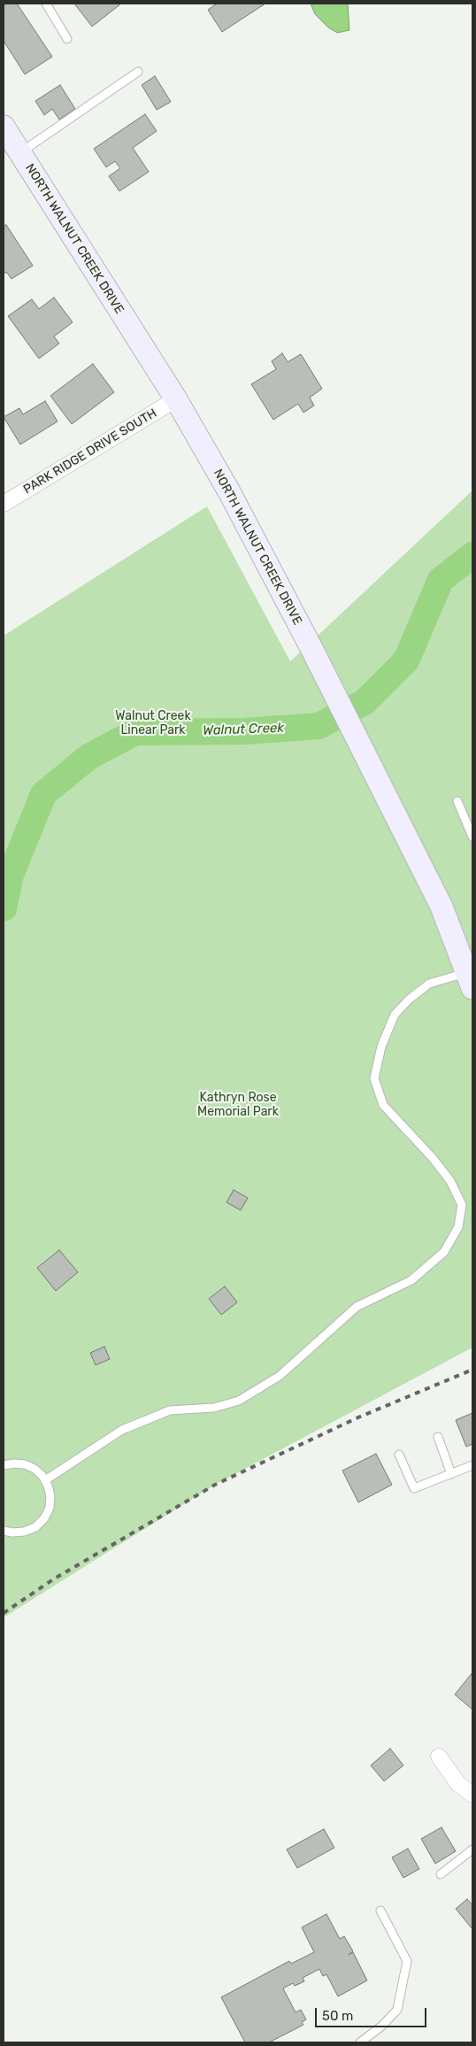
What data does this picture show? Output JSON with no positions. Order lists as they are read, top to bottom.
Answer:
{
  "streets": {
    "main road": ["NORTH WALNUT CREEK DRIVE"],
    "street": ["PARK RIDGE DRIVE SOUTH"]
  },
  "crossings": [
    ["NORTH WALNUT CREEK DRIVE", "PARK RIDGE DRIVE SOUTH"]
  ],
  "water": ["Walnut Creek"],
  "parks": ["Walnut Creek Linear Park", "Kathryn Rose Memorial Park"],
  "scale_bar": "50 m"
}
